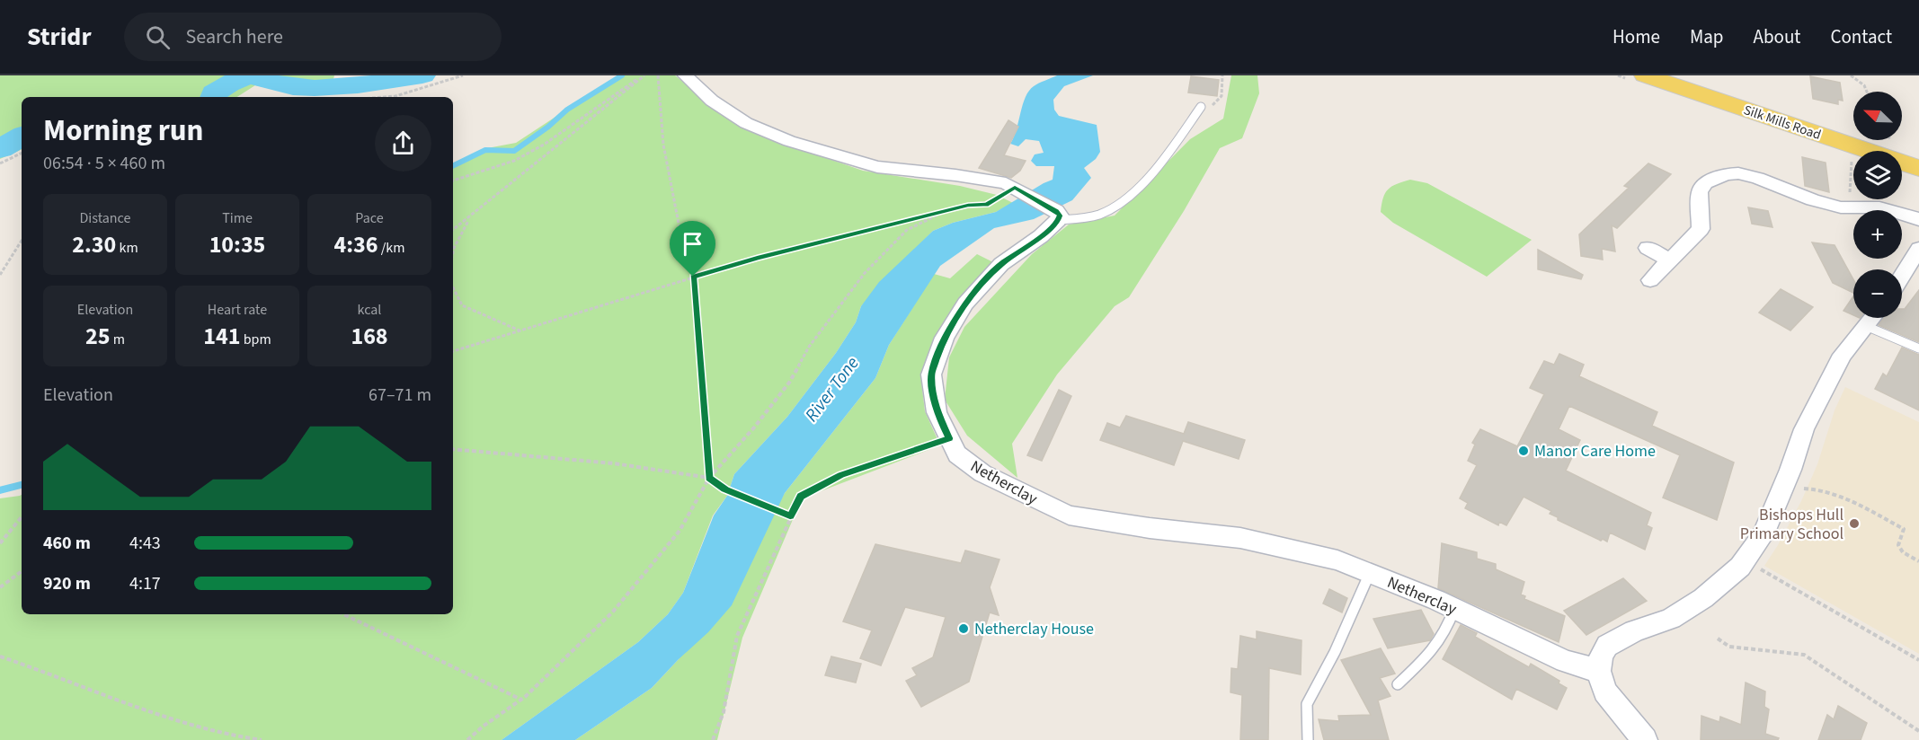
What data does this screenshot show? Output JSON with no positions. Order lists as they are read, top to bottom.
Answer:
{
  "streets": {
    "main road": ["Silk Mills Road"],
    "street": ["Netherclay"]
  },
  "water": ["River Tone"],
  "places": ["Manor Care Home", "Bishops Hull Primary School", "Netherclay House"],
  "north": "top left",
  "page": {
    "header": "Stridr",
    "search": "Search here",
    "nav": [
      "Home",
      "Map",
      "About",
      "Contact"
    ],
    "map_buttons": ["+", "−"],
    "heading": ["Morning run", "06:54 · 5 × 460 m"],
    "stats": [
      ["Distance", "2.30 km"],
      ["Time", "10:35"],
      ["Pace", "4:36 /km"],
      ["Elevation", "25 m"],
      ["Heart rate", "141 bpm"],
      ["kcal", "168"]
    ],
    "chart": ["Elevation", "67–71 m"],
    "list": [
      {
        "name": "460 m",
        "note": "4:43"
      },
      {
        "name": "920 m",
        "note": "4:17"
      }
    ]
  }
}
